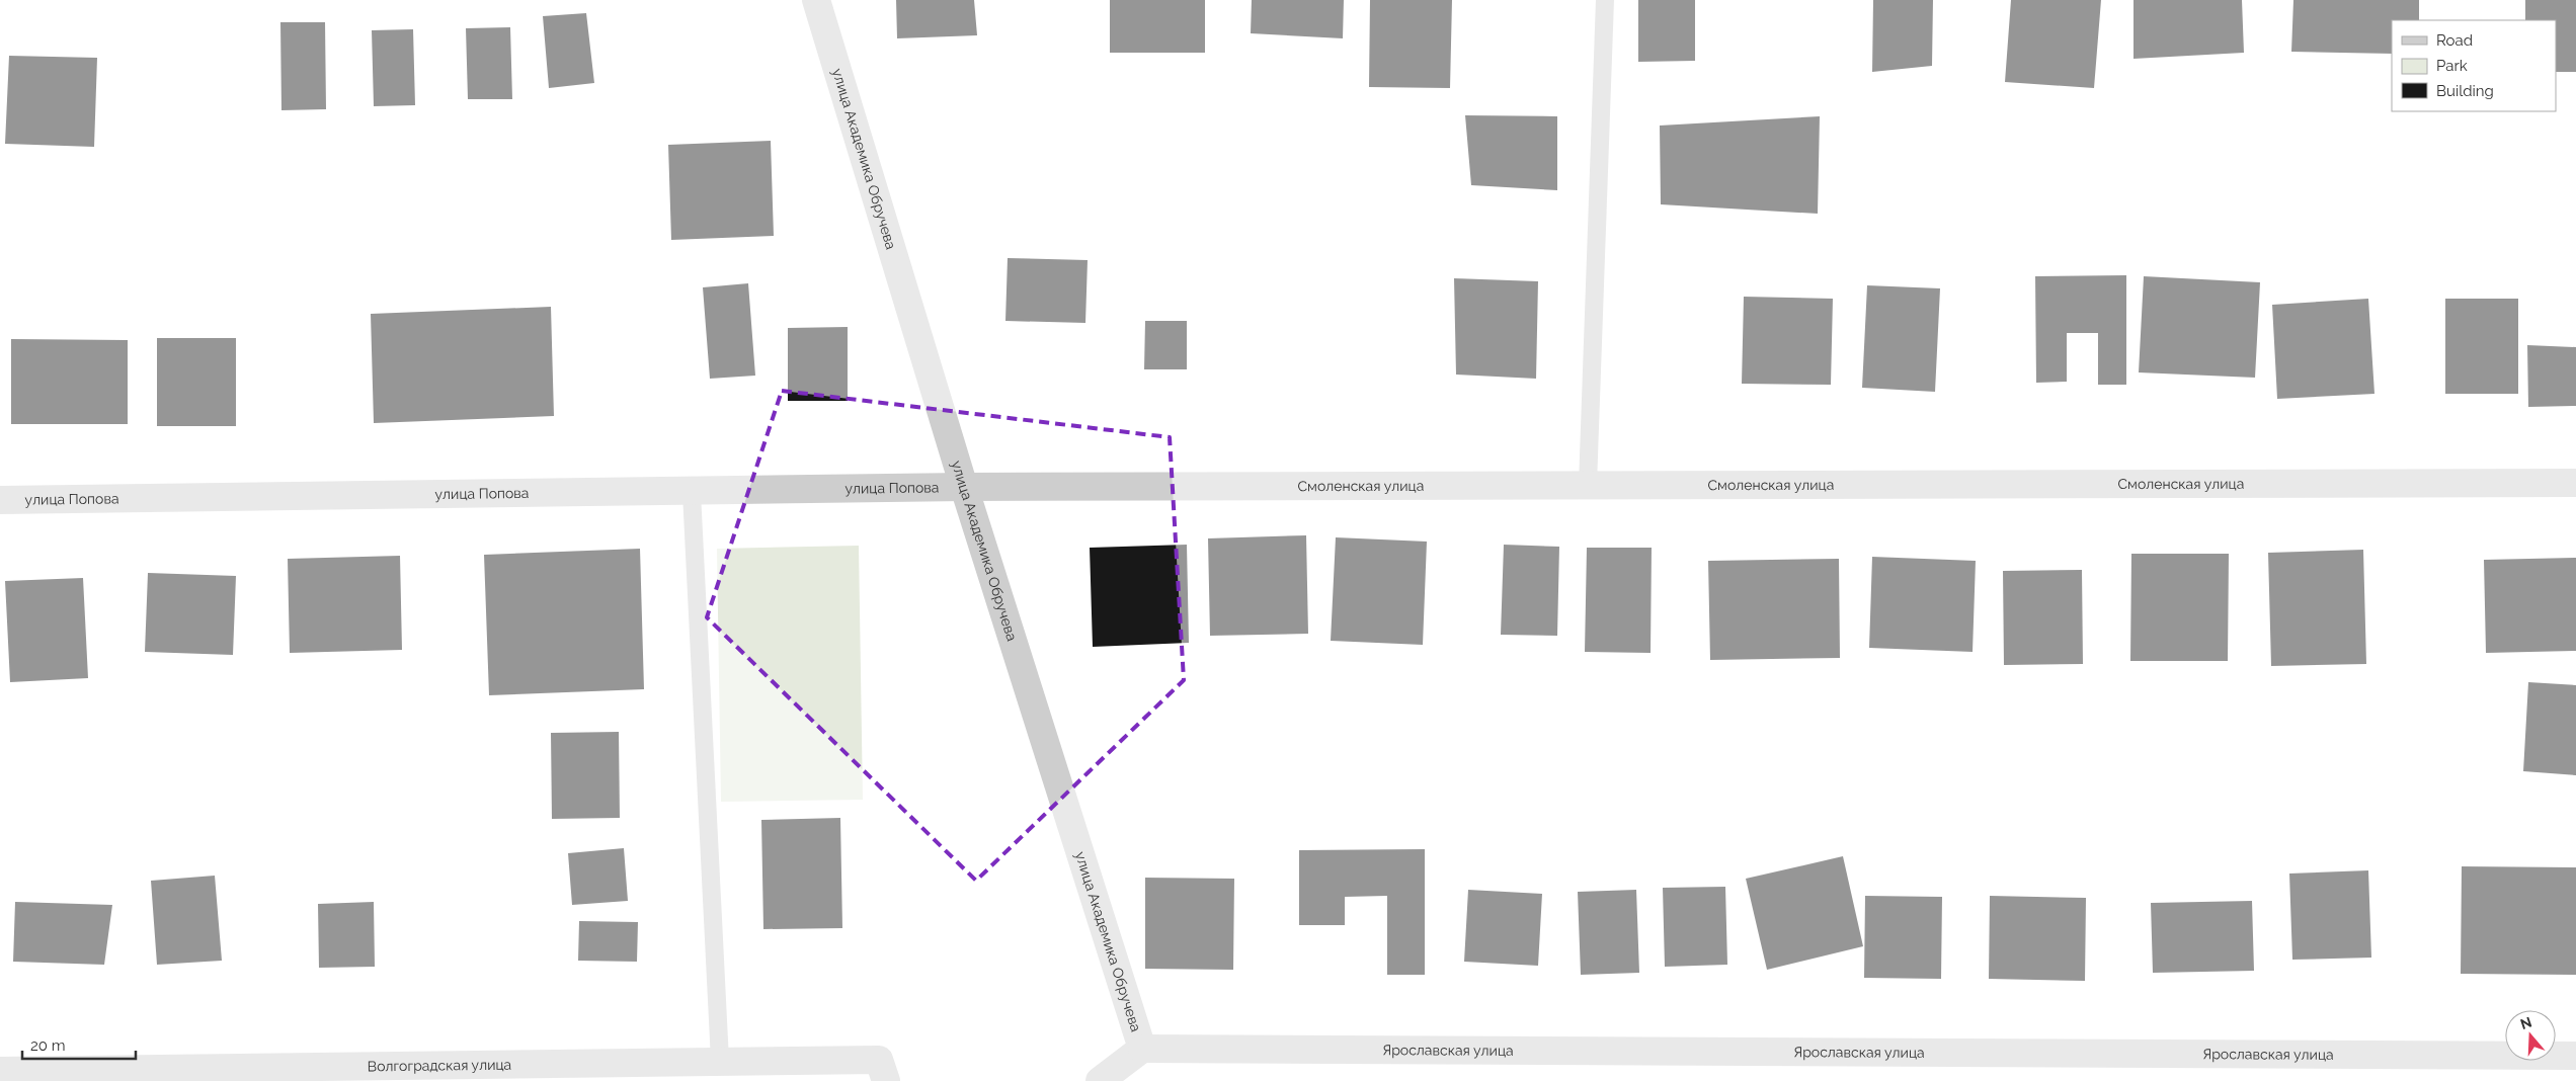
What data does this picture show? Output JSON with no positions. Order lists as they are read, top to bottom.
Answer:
{
  "streets": {
    "street": [
      "улица Академика Обручева",
      "Смоленская улица",
      "улица Попова",
      "Ярославская улица",
      "Волгоградская улица"
    ]
  },
  "crossings": [
    ["улица Академика Обручева", "Смоленская улица"],
    ["улица Академика Обручева", "улица Попова"],
    ["улица Академика Обручева", "Ярославская улица"],
    ["Смоленская улица", "улица Попова"]
  ],
  "legend": ["Road", "Park", "Building"],
  "scale_bar": "20 m",
  "north": "top"
}
